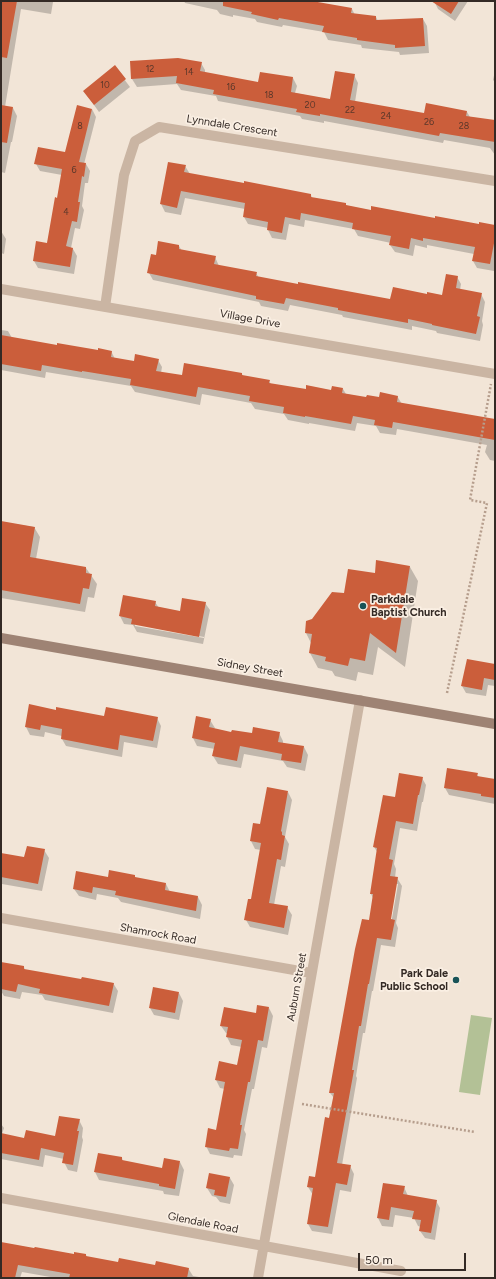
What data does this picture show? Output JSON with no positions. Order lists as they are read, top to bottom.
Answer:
{
  "streets": {
    "main road": ["Sidney Street"],
    "street": [
      "Lynndale Crescent",
      "Village Drive",
      "Shamrock Road",
      "Auburn Street",
      "Glendale Road"
    ]
  },
  "crossings": [
    ["Lynndale Crescent", "Village Drive"],
    ["Sidney Street", "Auburn Street"],
    ["Shamrock Road", "Auburn Street"],
    ["Auburn Street", "Glendale Road"]
  ],
  "places": ["Parkdale Baptist Church", "Park Dale Public School"],
  "house_numbers": [
    "12",
    "14",
    "10",
    "16",
    "18",
    "20",
    "22",
    "24",
    "26",
    "8",
    "28",
    "6",
    "4"
  ],
  "scale_bar": "50 m"
}
